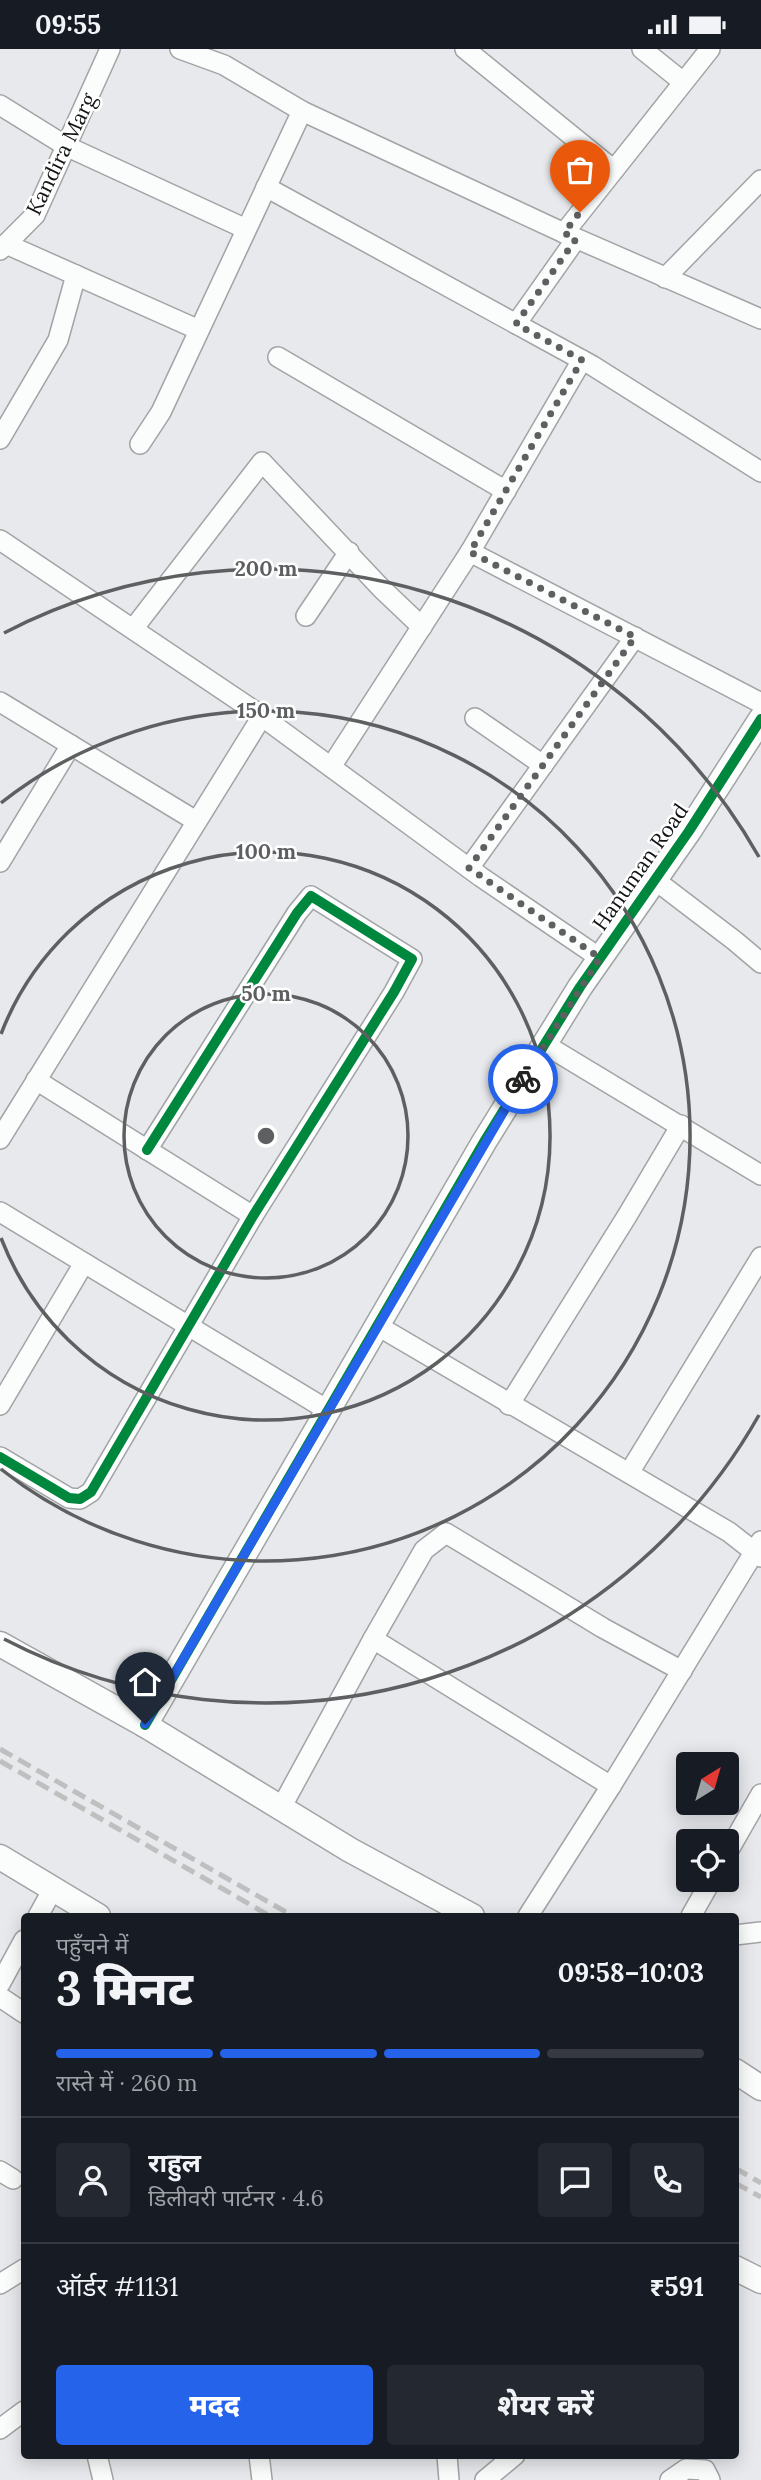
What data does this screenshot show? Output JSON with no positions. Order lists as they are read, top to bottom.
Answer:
{
  "streets": {
    "street": ["Kandira Marg", "Hanuman Road"]
  },
  "north": "top right",
  "page": {
    "status": "09:55",
    "heading": ["3 मिनट", "पहुँचने में", "09:58–10:03"],
    "panel": [
      "राहुल",
      "डिलीवरी पार्टनर · 4.6",
      "ऑर्डर #1131",
      "₹591"
    ],
    "bar": "रास्ते में · 260 m",
    "buttons": ["मदद", "शेयर करें"]
  },
  "rings": [
    "200 m",
    "150 m",
    "100 m",
    "50 m"
  ]
}
